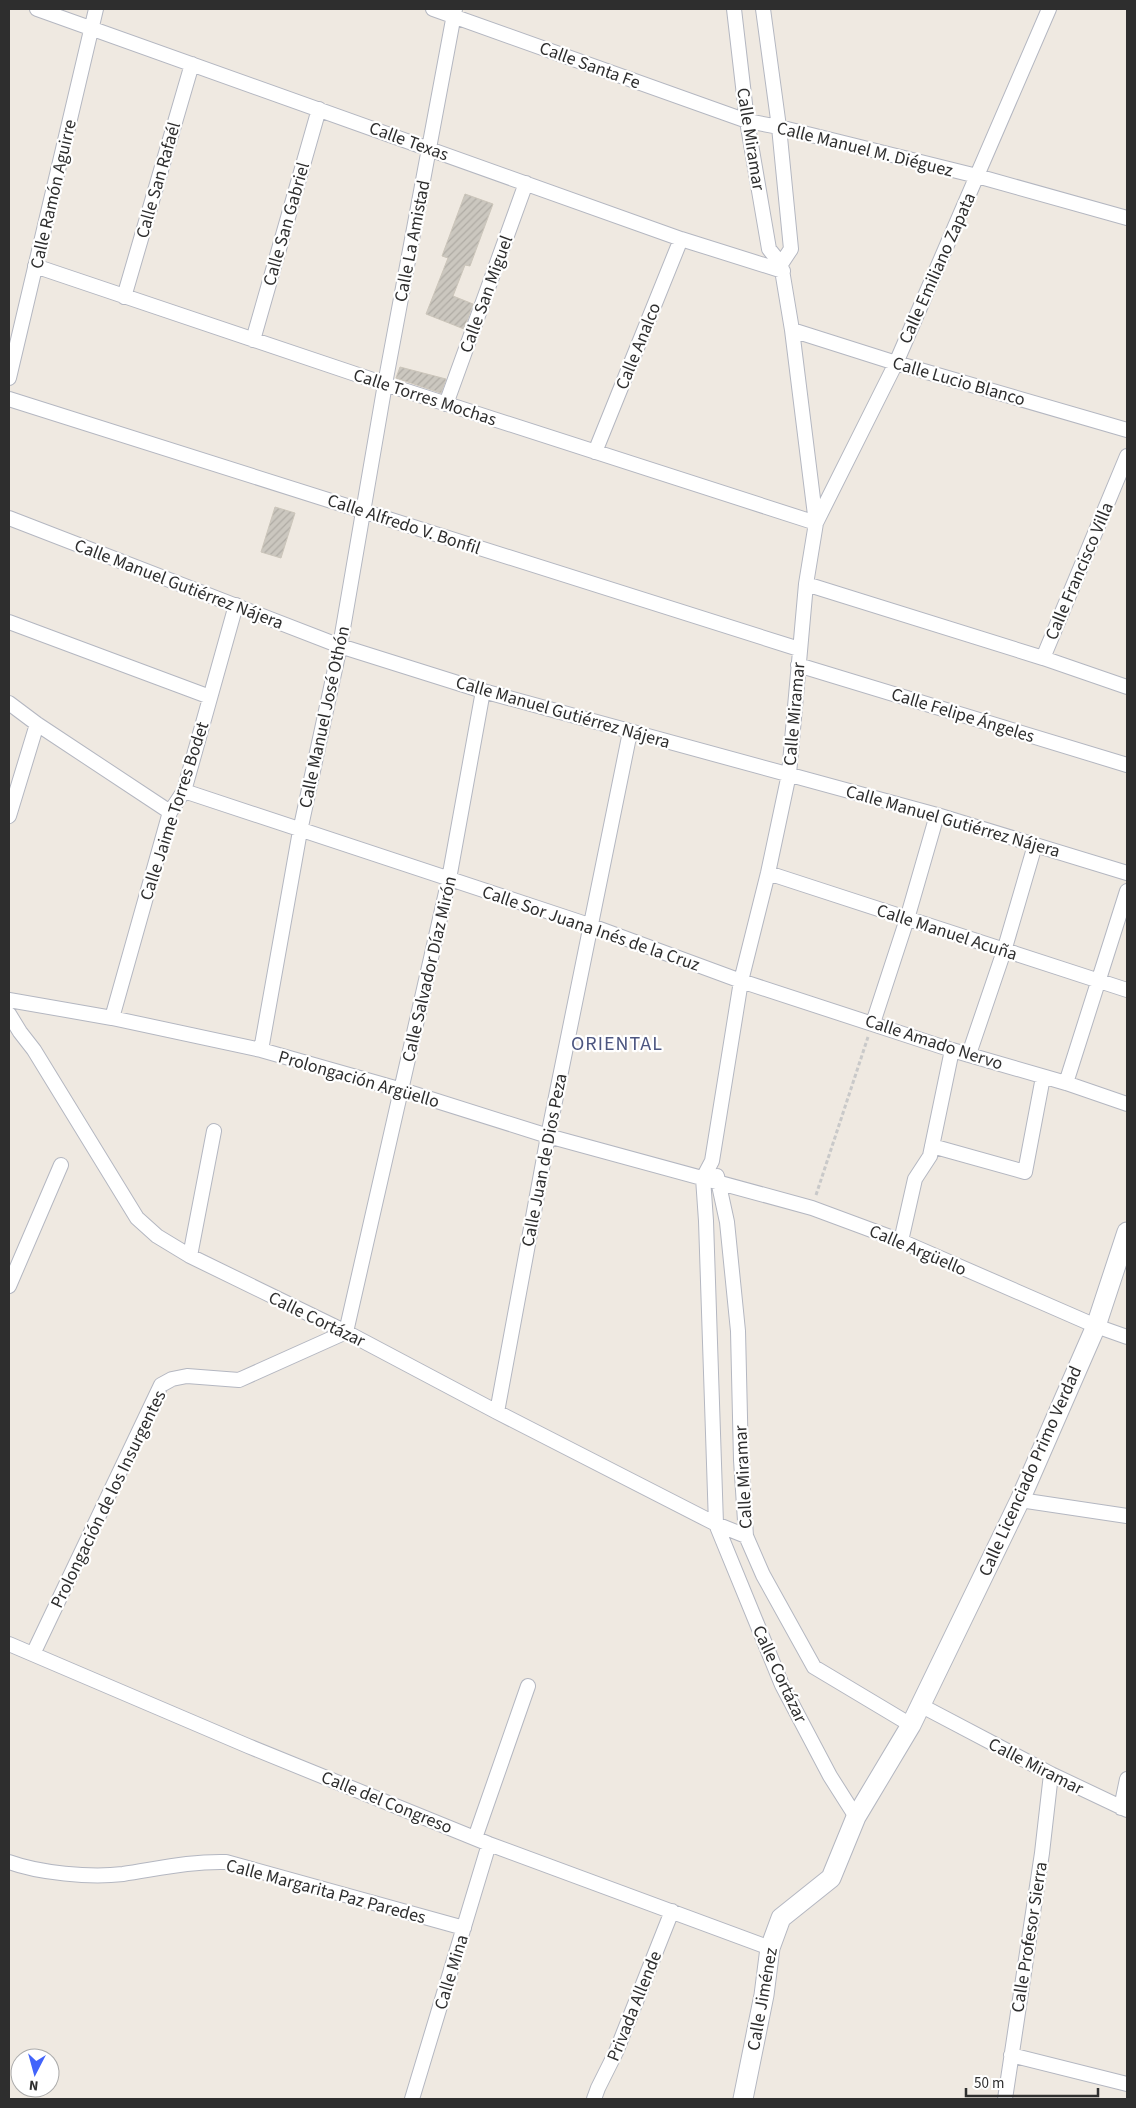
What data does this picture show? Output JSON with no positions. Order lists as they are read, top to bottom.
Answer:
{
  "streets": {
    "street": [
      "Calle Santa Fe",
      "Calle Miramar",
      "Calle Texas",
      "Calle Manuel M. Diéguez",
      "Calle San Rafaél",
      "Calle Ramón Aguirre",
      "Calle San Gabriel",
      "Calle La Amistad",
      "Calle Emiliano Zapata",
      "Calle San Miguel",
      "Calle Analco",
      "Calle Lucio Blanco",
      "Calle Torres Mochas",
      "Calle Alfredo V. Bonfil",
      "Calle Francisco Villa",
      "Calle Manuel Gutiérrez Nájera",
      "Calle Felipe Ángeles",
      "Calle Manuel José Othón",
      "Calle Jaime Torres Bodet",
      "Calle Sor Juana Inés de la Cruz",
      "Calle Manuel Acuña",
      "Calle Salvador Díaz Mirón",
      "Calle Amado Nervo",
      "Prolongación Argüello",
      "Calle Juan de Dios Peza",
      "Calle Argüello",
      "Calle Cortázar",
      "Calle Licenciado Primo Verdad",
      "Prolongación de los Insurgentes",
      "Calle del Congreso",
      "Calle Margarita Paz Paredes",
      "Calle Profesor Sierra",
      "Calle Mina",
      "Calle Jiménez",
      "Privada Allende"
    ]
  },
  "crossings": [
    ["Calle Santa Fe", "Calle Miramar"],
    ["Calle Santa Fe", "Calle Manuel M. Diéguez"],
    ["Calle Santa Fe", "Calle La Amistad"],
    ["Calle Miramar", "Calle Texas"],
    ["Calle Miramar", "Calle Manuel M. Diéguez"],
    ["Calle Miramar", "Calle Emiliano Zapata"],
    ["Calle Miramar", "Calle Lucio Blanco"],
    ["Calle Miramar", "Calle Torres Mochas"],
    ["Calle Miramar", "Calle Alfredo V. Bonfil"],
    ["Calle Miramar", "Calle Manuel Gutiérrez Nájera"],
    ["Calle Miramar", "Calle Felipe Ángeles"],
    ["Calle Miramar", "Calle Sor Juana Inés de la Cruz"],
    ["Calle Miramar", "Calle Manuel Acuña"],
    ["Calle Miramar", "Calle Amado Nervo"],
    ["Calle Miramar", "Prolongación Argüello"],
    ["Calle Miramar", "Calle Argüello"],
    ["Calle Miramar", "Calle Cortázar"],
    ["Calle Miramar", "Calle Licenciado Primo Verdad"],
    ["Calle Miramar", "Calle Profesor Sierra"],
    ["Calle Miramar", "Calle Jiménez"],
    ["Calle Texas", "Calle San Rafaél"],
    ["Calle Texas", "Calle Ramón Aguirre"],
    ["Calle Texas", "Calle San Gabriel"],
    ["Calle Texas", "Calle La Amistad"],
    ["Calle Texas", "Calle San Miguel"],
    ["Calle Texas", "Calle Analco"],
    ["Calle Manuel M. Diéguez", "Calle Emiliano Zapata"],
    ["Calle San Rafaél", "Calle Torres Mochas"],
    ["Calle Ramón Aguirre", "Calle Torres Mochas"],
    ["Calle San Gabriel", "Calle Torres Mochas"],
    ["Calle La Amistad", "Calle Torres Mochas"],
    ["Calle La Amistad", "Calle Manuel José Othón"],
    ["Calle Emiliano Zapata", "Calle Lucio Blanco"],
    ["Calle Emiliano Zapata", "Calle Torres Mochas"],
    ["Calle San Miguel", "Calle Torres Mochas"],
    ["Calle Analco", "Calle Torres Mochas"],
    ["Calle Torres Mochas", "Calle Manuel José Othón"],
    ["Calle Alfredo V. Bonfil", "Calle Manuel José Othón"],
    ["Calle Manuel Gutiérrez Nájera", "Calle Manuel José Othón"],
    ["Calle Manuel Gutiérrez Nájera", "Calle Jaime Torres Bodet"],
    ["Calle Manuel Gutiérrez Nájera", "Calle Salvador Díaz Mirón"],
    ["Calle Manuel Gutiérrez Nájera", "Calle Juan de Dios Peza"],
    ["Calle Manuel José Othón", "Calle Sor Juana Inés de la Cruz"],
    ["Calle Manuel José Othón", "Prolongación Argüello"],
    ["Calle Jaime Torres Bodet", "Calle Sor Juana Inés de la Cruz"],
    ["Calle Jaime Torres Bodet", "Prolongación Argüello"],
    ["Calle Sor Juana Inés de la Cruz", "Calle Salvador Díaz Mirón"],
    ["Calle Sor Juana Inés de la Cruz", "Calle Amado Nervo"],
    ["Calle Sor Juana Inés de la Cruz", "Calle Juan de Dios Peza"],
    ["Calle Salvador Díaz Mirón", "Prolongación Argüello"],
    ["Calle Salvador Díaz Mirón", "Calle Cortázar"],
    ["Calle Salvador Díaz Mirón", "Prolongación de los Insurgentes"],
    ["Prolongación Argüello", "Calle Juan de Dios Peza"],
    ["Prolongación Argüello", "Calle Argüello"],
    ["Calle Juan de Dios Peza", "Calle Cortázar"],
    ["Calle Argüello", "Calle Licenciado Primo Verdad"],
    ["Calle Cortázar", "Prolongación de los Insurgentes"],
    ["Calle Cortázar", "Calle Jiménez"],
    ["Calle Licenciado Primo Verdad", "Calle Jiménez"],
    ["Prolongación de los Insurgentes", "Calle del Congreso"],
    ["Calle del Congreso", "Calle Mina"],
    ["Calle del Congreso", "Calle Jiménez"],
    ["Calle del Congreso", "Privada Allende"],
    ["Calle Margarita Paz Paredes", "Calle Mina"]
  ],
  "districts": ["ORIENTAL"],
  "scale_bar": "50 m",
  "north": "bottom"
}
